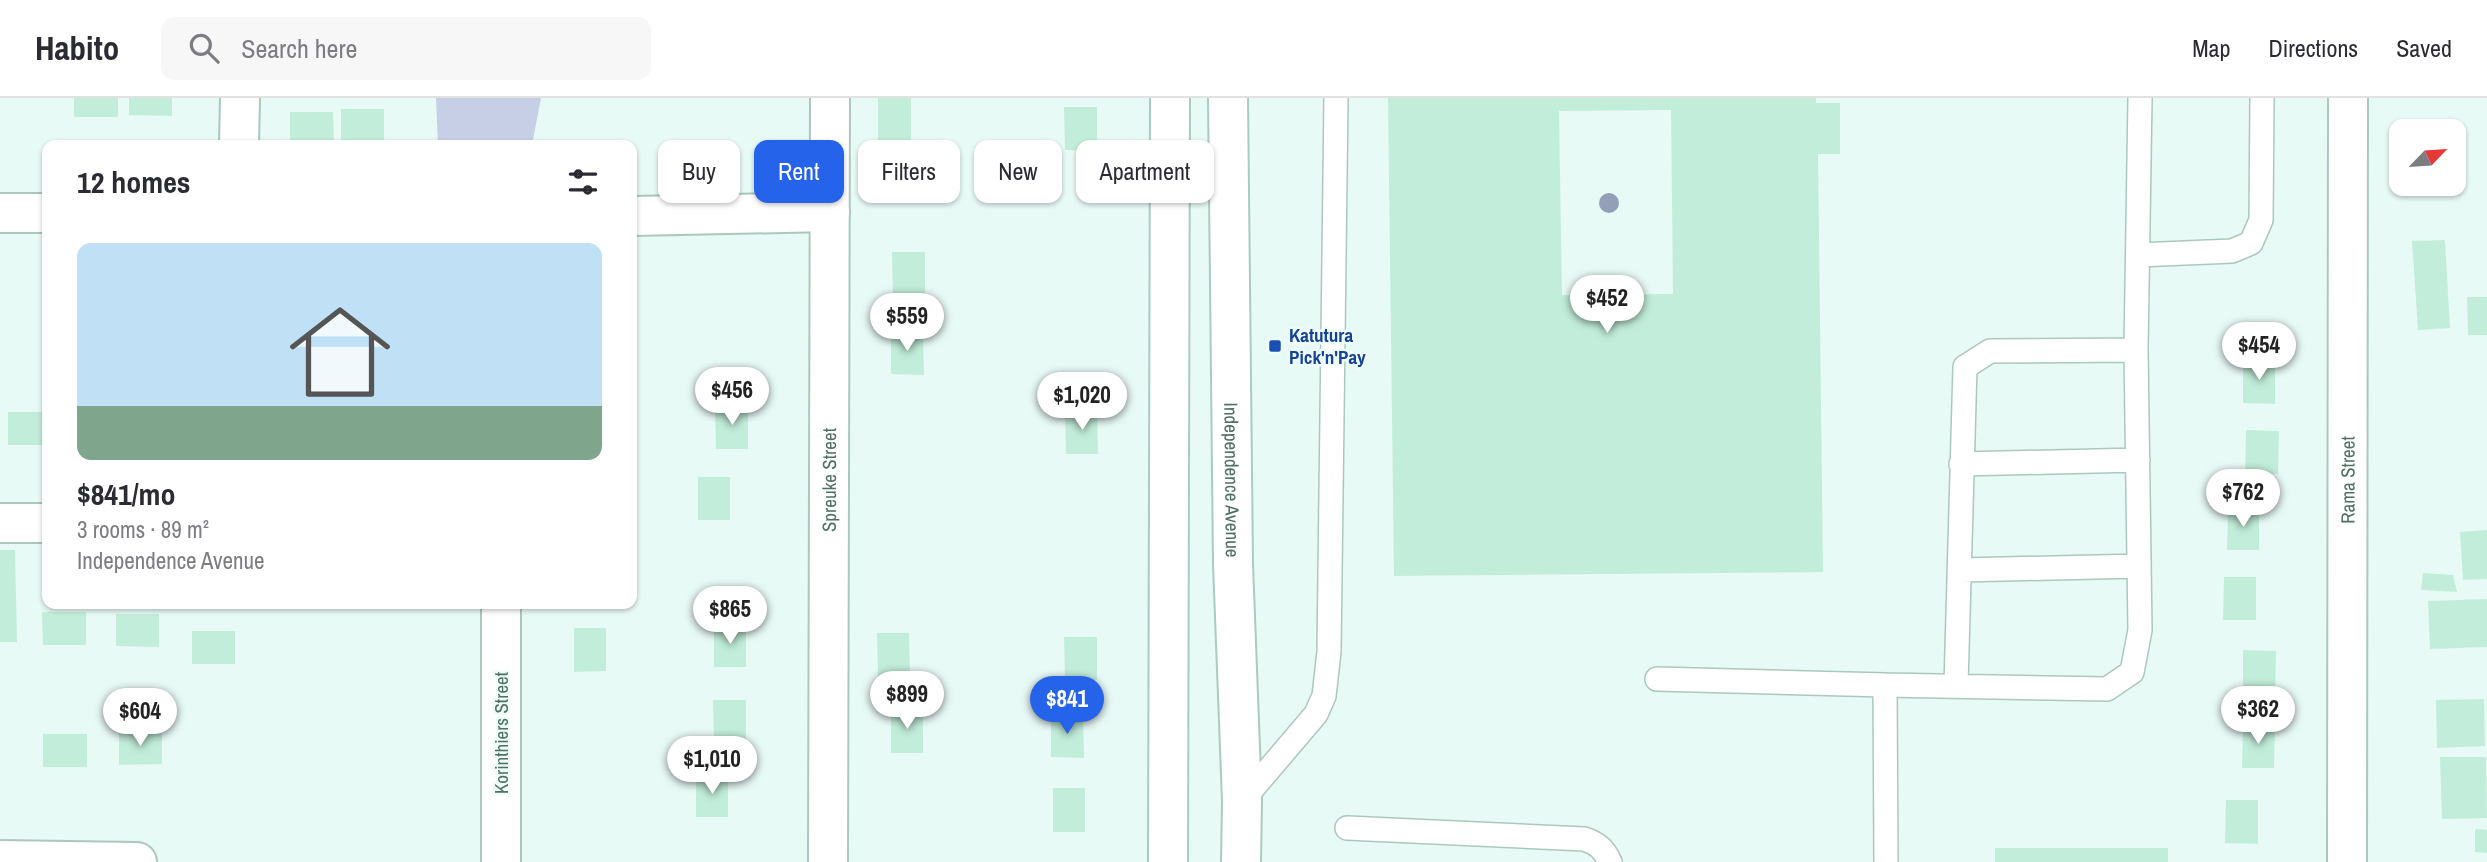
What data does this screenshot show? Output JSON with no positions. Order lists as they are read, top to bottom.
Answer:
{
  "streets": {
    "street": [
      "Spreuke Street",
      "Independence Avenue",
      "Rama Street",
      "Korinthiers Street"
    ]
  },
  "places": {
    "transit": ["Katutura Pick'n'Pay"]
  },
  "north": "top right",
  "page": {
    "header": "Habito",
    "search": "Search here",
    "nav": ["Map", "Directions", "Saved"],
    "chip": [
      "Buy",
      "Rent",
      "Filters",
      "New",
      "Apartment"
    ],
    "heading": "12 homes",
    "list": [
      {
        "name": "$841/mo",
        "note": "3 rooms · 89 m² · Independence Avenue"
      }
    ],
    "price": [
      "$452",
      "$559",
      "$454",
      "$456",
      "$1,020",
      "$762",
      "$865",
      "$899",
      "$841",
      "$362",
      "$604",
      "$1,010"
    ]
  }
}
